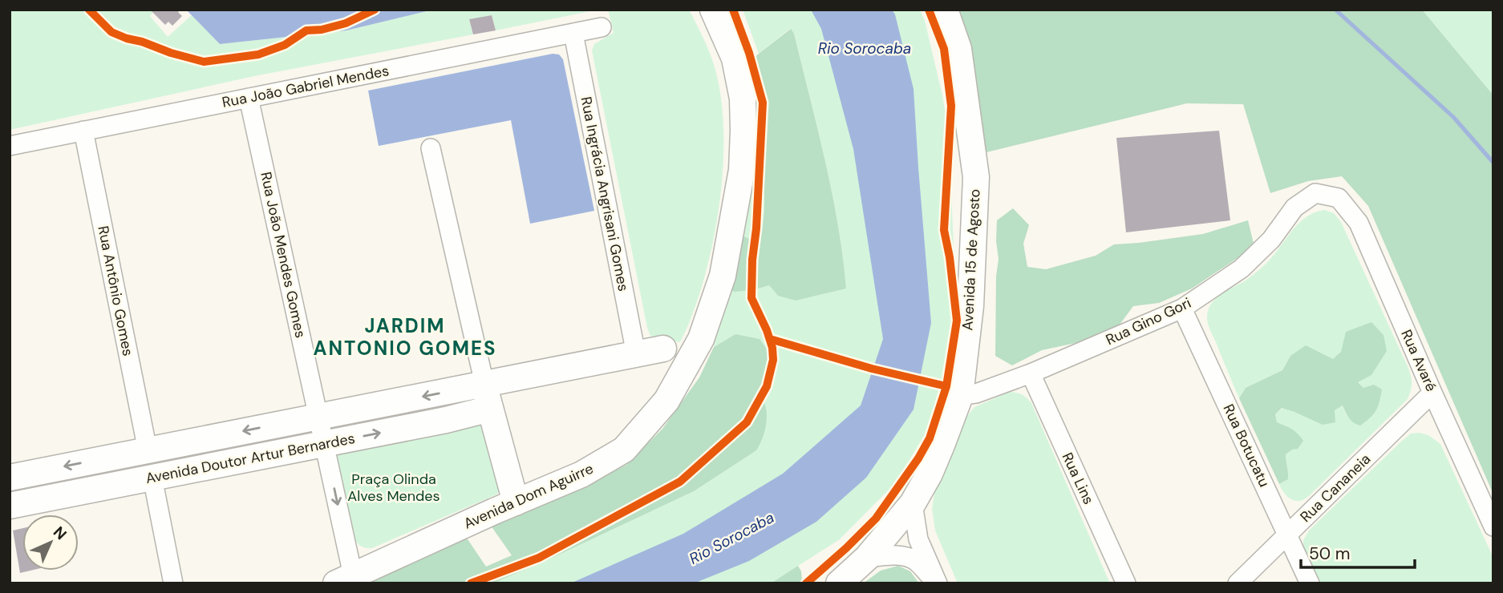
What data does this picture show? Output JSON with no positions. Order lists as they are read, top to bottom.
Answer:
{
  "streets": {
    "main road": ["Avenida 15 de Agosto", "Avenida Doutor Artur Bernardes", "Avenida Dom Aguirre"],
    "street": [
      "Rua João Gabriel Mendes",
      "Rua Ingrácia Angrisani Gomes",
      "Rua João Mendes Gomes",
      "Rua Antônio Gomes",
      "Rua Gino Gori",
      "Rua Avaré",
      "Rua Botucatu",
      "Rua Lins",
      "Rua Cananeia"
    ]
  },
  "crossings": [
    ["Rua João Gabriel Mendes", "Rua Ingrácia Angrisani Gomes"],
    ["Rua João Gabriel Mendes", "Rua João Mendes Gomes"],
    ["Rua João Gabriel Mendes", "Rua Antônio Gomes"],
    ["Rua Ingrácia Angrisani Gomes", "Avenida Doutor Artur Bernardes"],
    ["Rua João Mendes Gomes", "Avenida Doutor Artur Bernardes"],
    ["Rua João Mendes Gomes", "Avenida Dom Aguirre"],
    ["Avenida 15 de Agosto", "Rua Gino Gori"],
    ["Rua Antônio Gomes", "Avenida Doutor Artur Bernardes"],
    ["Rua Gino Gori", "Rua Avaré"],
    ["Rua Gino Gori", "Rua Botucatu"],
    ["Rua Gino Gori", "Rua Lins"],
    ["Rua Avaré", "Rua Cananeia"],
    ["Rua Botucatu", "Rua Cananeia"]
  ],
  "districts": ["JARDIM ANTONIO GOMES"],
  "water": ["Rio Sorocaba"],
  "parks": ["Praça Olinda Alves Mendes"],
  "scale_bar": "50 m",
  "north": "top right"
}
